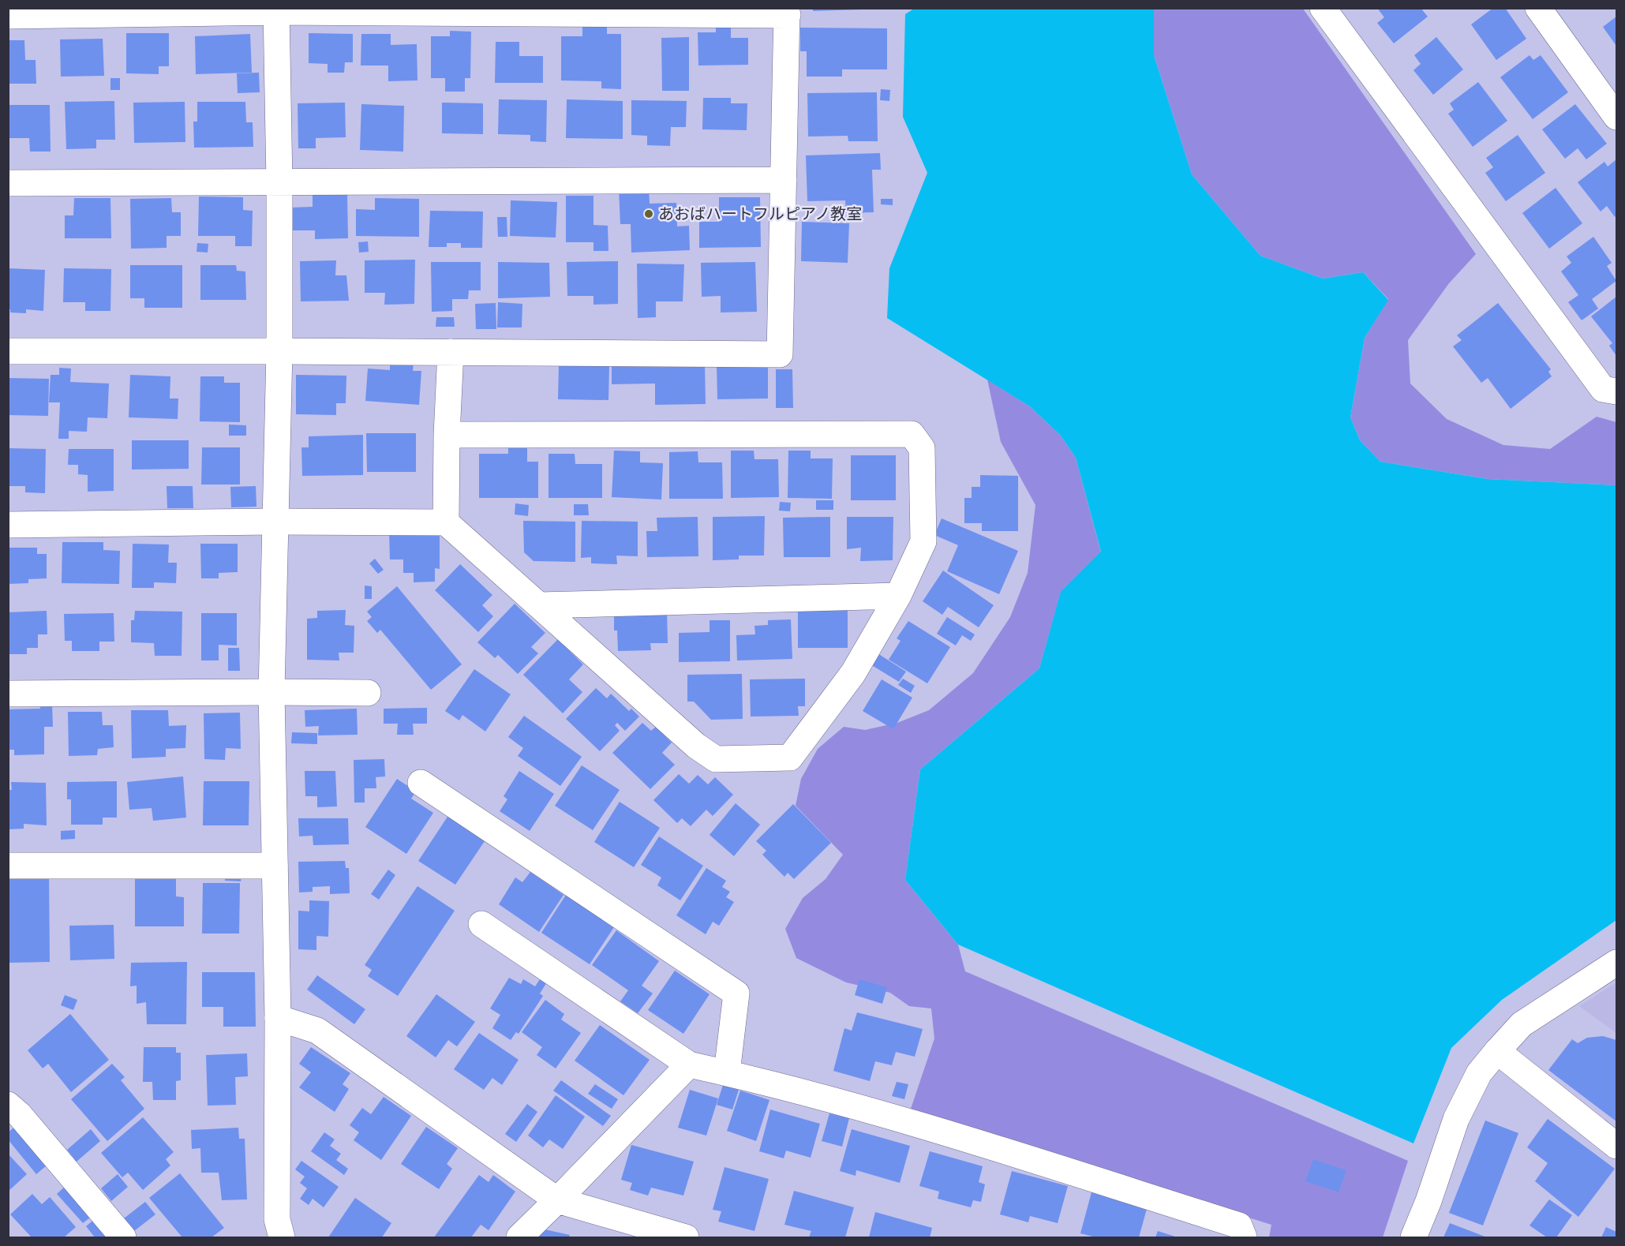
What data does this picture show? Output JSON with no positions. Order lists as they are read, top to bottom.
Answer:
{
  "places": ["あおばハートフルピアノ教室"]
}
